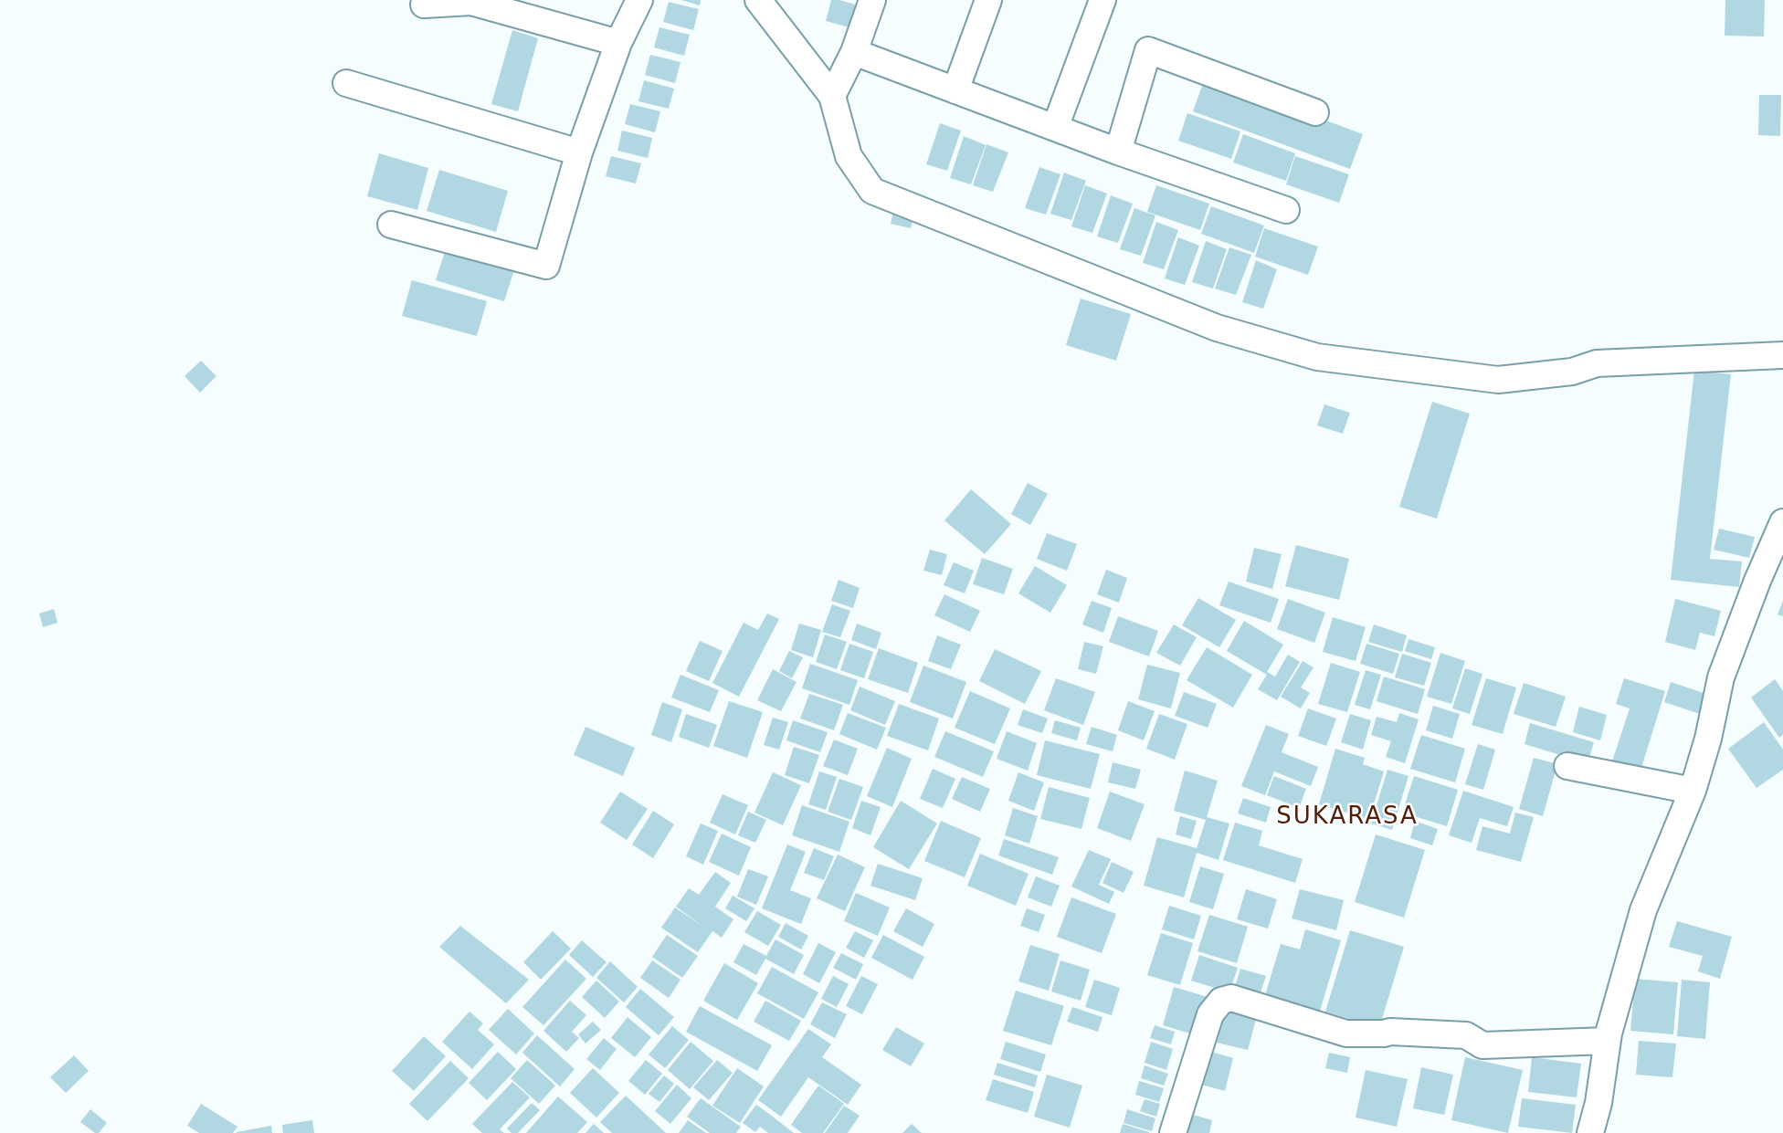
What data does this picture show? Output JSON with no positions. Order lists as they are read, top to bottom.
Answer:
{
  "districts": ["SUKARASA"]
}
